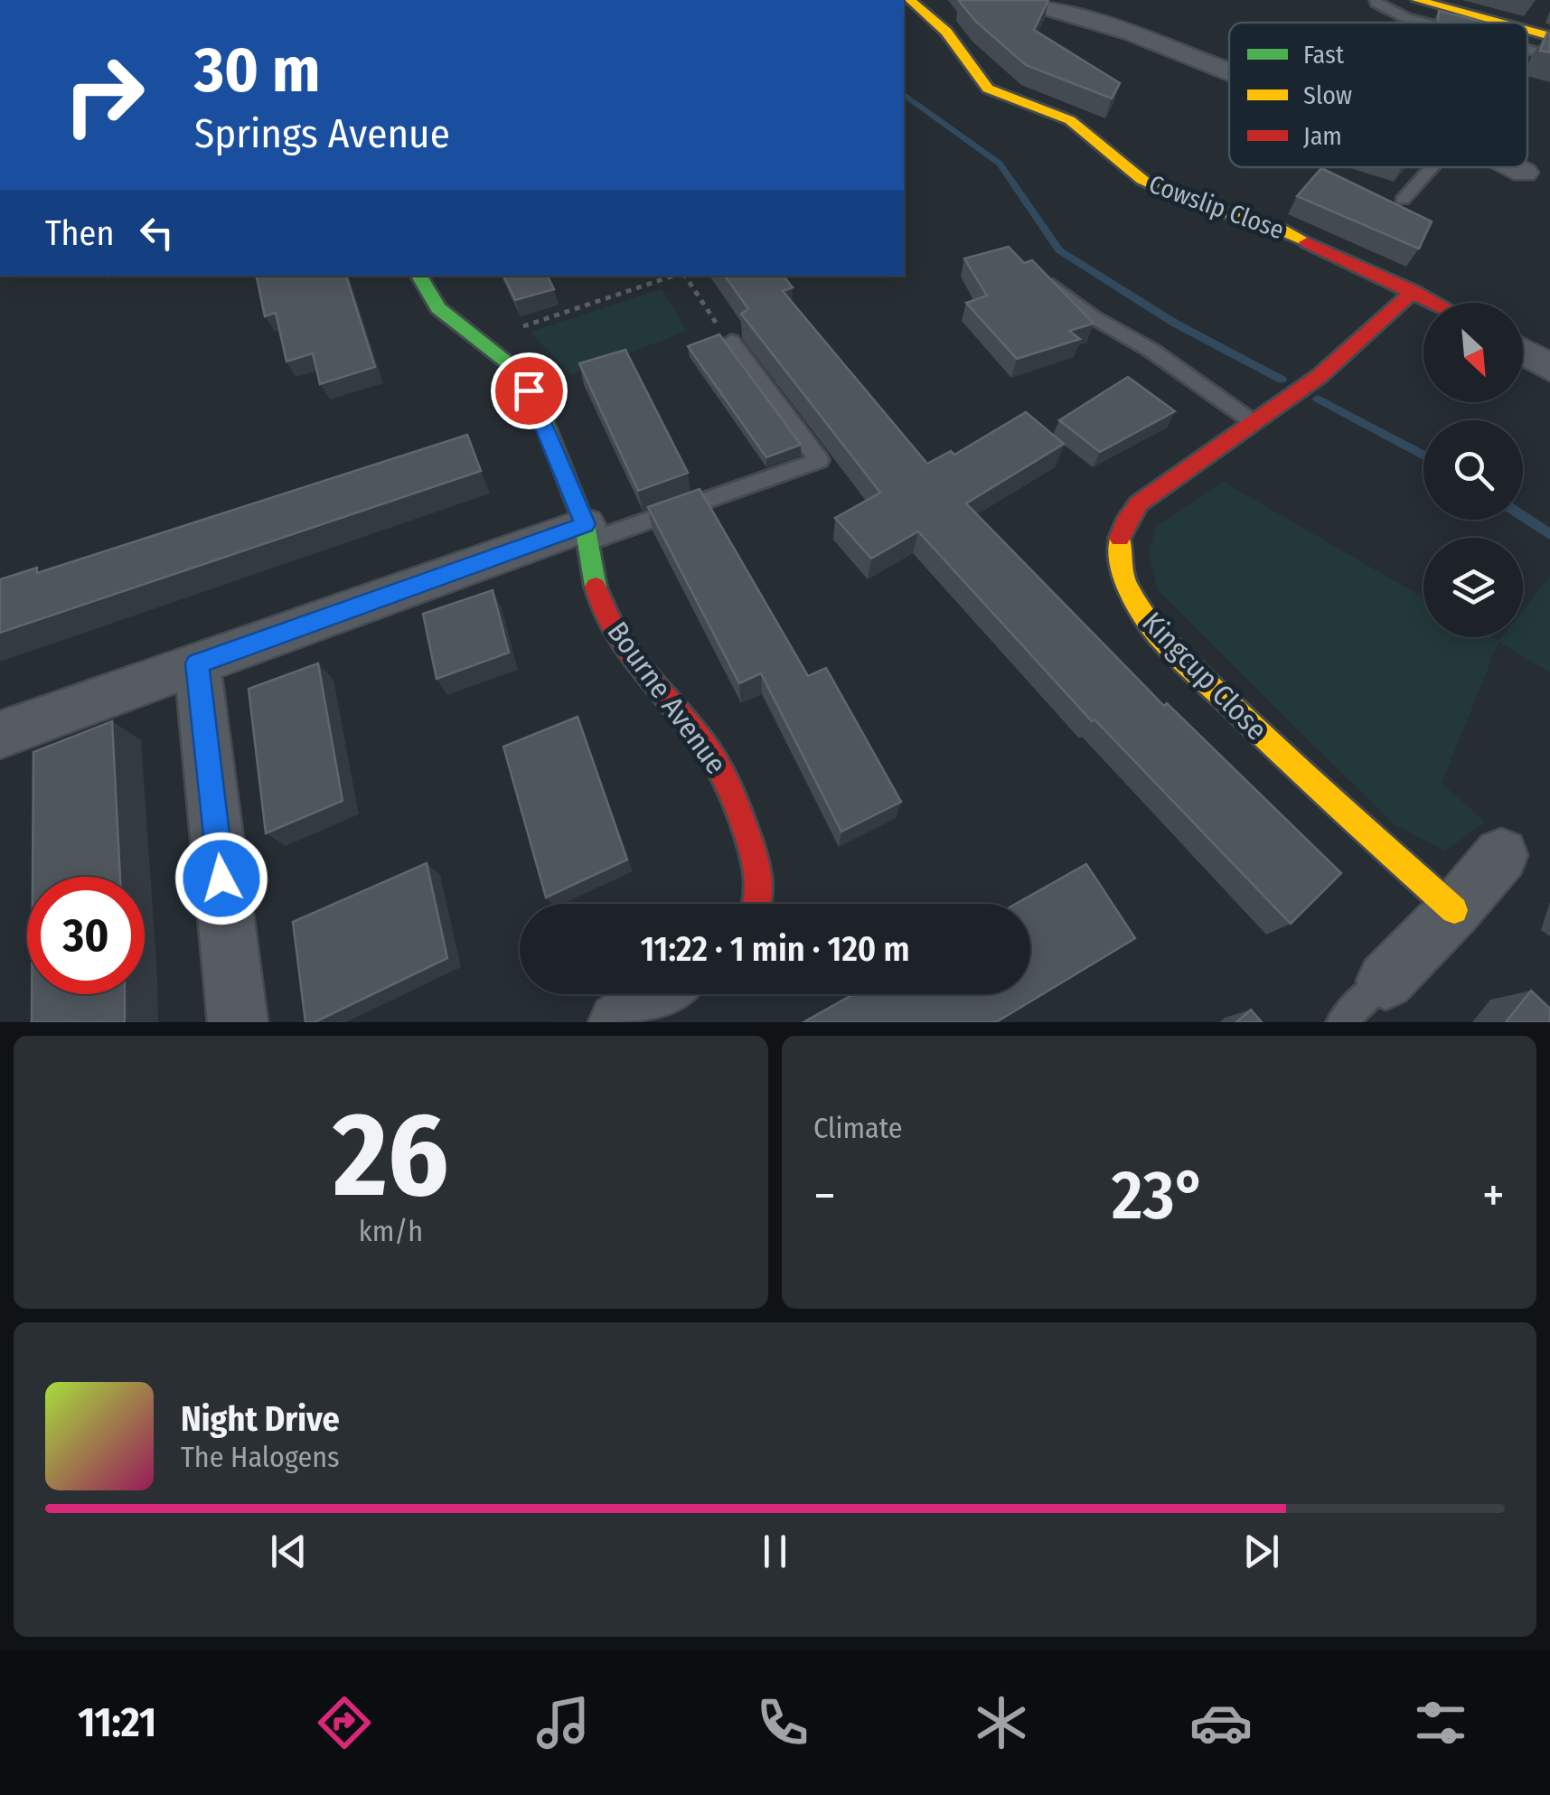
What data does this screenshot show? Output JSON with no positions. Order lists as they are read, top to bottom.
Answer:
{
  "streets": {
    "street": ["Cowslip Close", "Kingcup Close", "Bourne Avenue"]
  },
  "crossings": [
    ["Cowslip Close", "Kingcup Close"]
  ],
  "legend": ["Fast", "Slow", "Jam"],
  "north": "bottom right",
  "page": {
    "turn": ["30 m", "Springs Avenue"],
    "then": "Then",
    "limit": "30",
    "trip": "11:22 · 1 min · 120 m",
    "tile": [
      ["26", "km/h"],
      "Climate"
    ],
    "heat": ["−", "23°", "+"],
    "song": ["Night Drive", "The Halogens"],
    "tabs": "11:21"
  }
}
